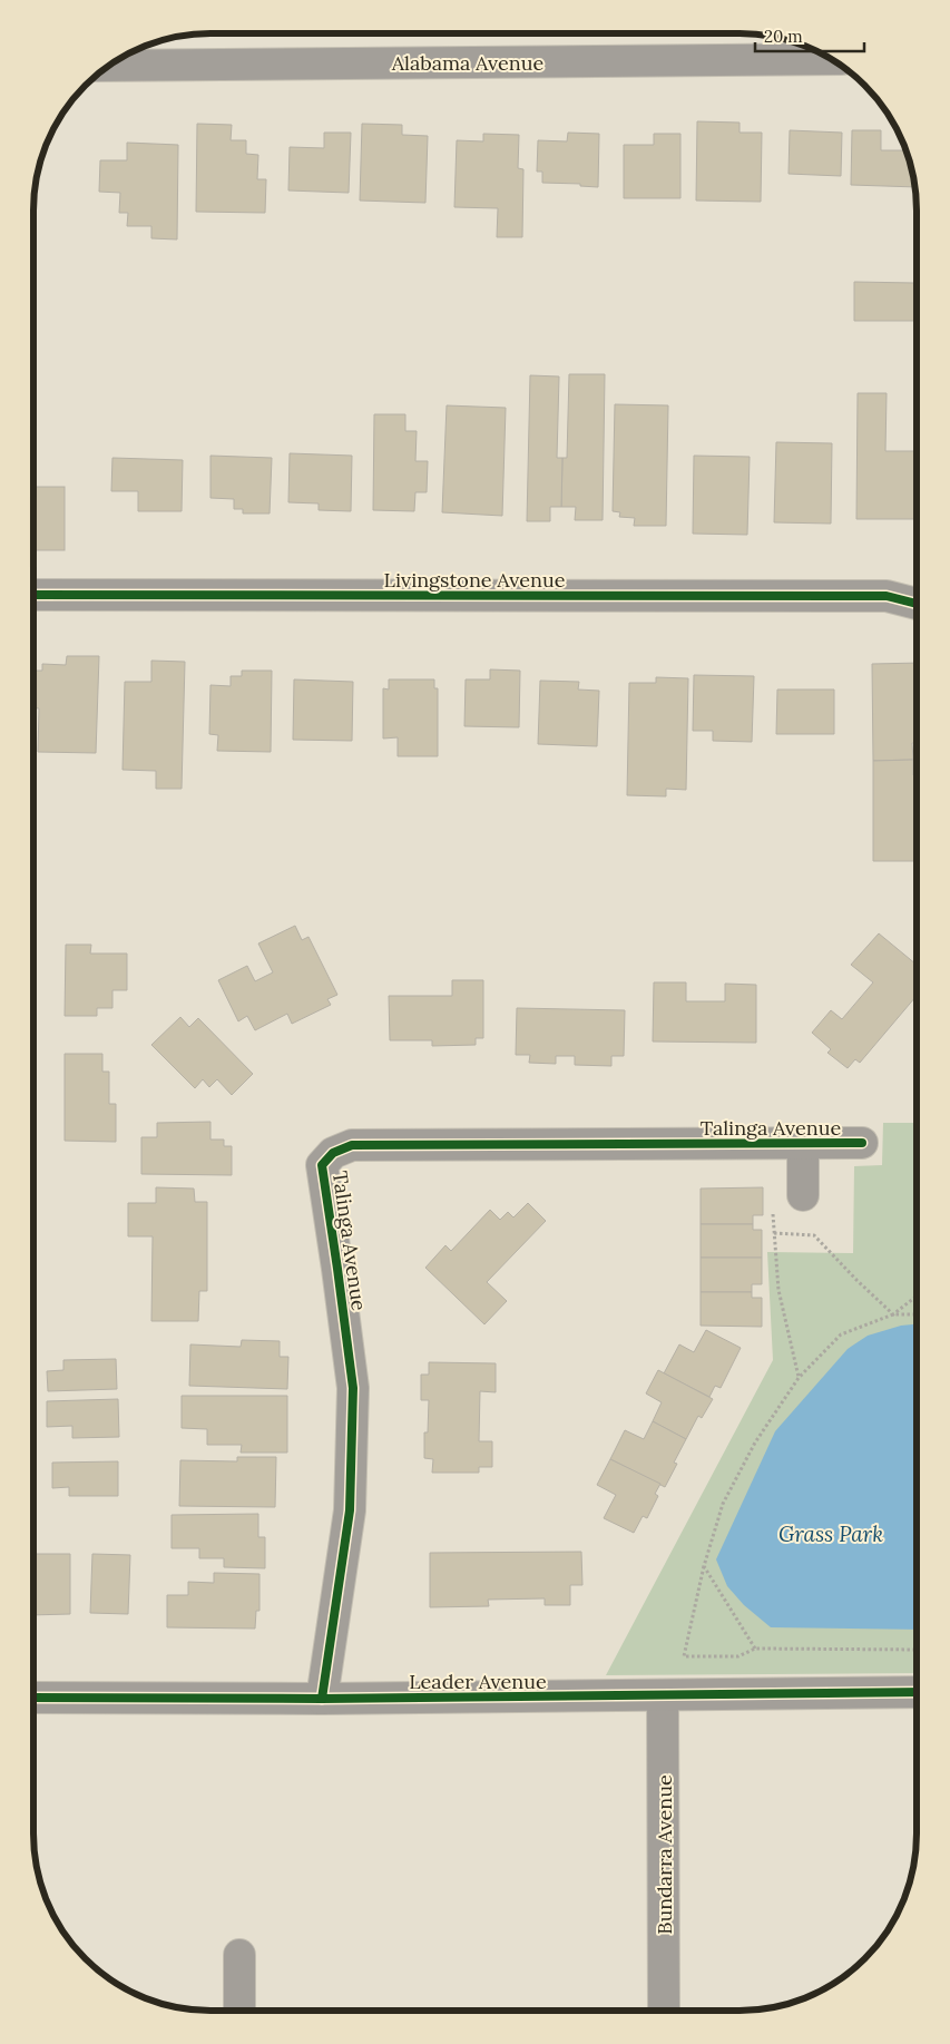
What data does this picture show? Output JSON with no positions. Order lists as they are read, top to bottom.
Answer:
{
  "streets": {
    "street": [
      "Alabama Avenue",
      "Livingstone Avenue",
      "Talinga Avenue",
      "Leader Avenue",
      "Bundarra Avenue"
    ]
  },
  "crossings": [
    ["Talinga Avenue", "Leader Avenue"],
    ["Leader Avenue", "Bundarra Avenue"]
  ],
  "water": ["Grass Park"],
  "scale_bar": "20 m"
}
